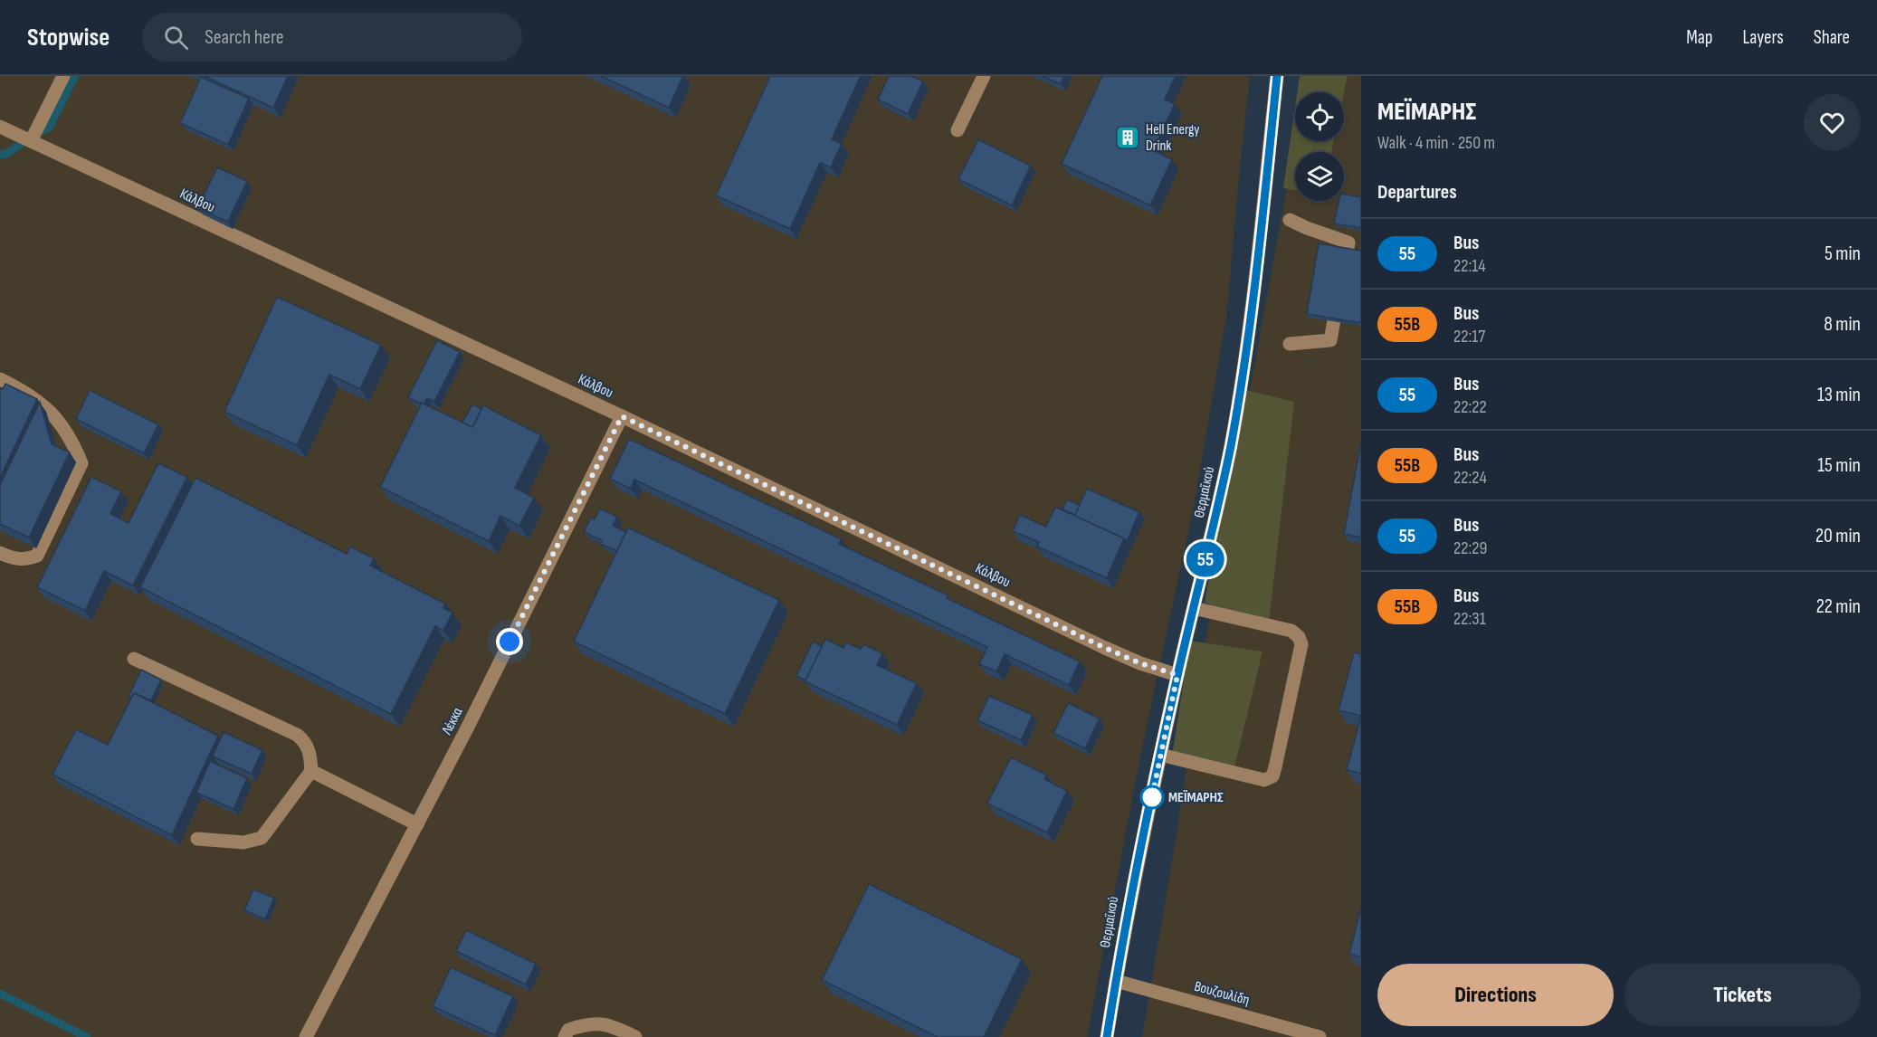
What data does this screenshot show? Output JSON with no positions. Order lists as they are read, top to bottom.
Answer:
{
  "streets": {
    "street": [
      "Κάλβου",
      "Θερμαϊκού",
      "Λέκκα",
      "Βουζουλίδη"
    ]
  },
  "crossings": [
    ["Κάλβου", "Θερμαϊκού"],
    ["Κάλβου", "Λέκκα"],
    ["Θερμαϊκού", "Βουζουλίδη"]
  ],
  "places": {
    "building": ["Hell Energy Drink"],
    "other": ["ΜΕΪΜΑΡΗΣ"]
  },
  "lines": ["bus line 55"],
  "page": {
    "header": "Stopwise",
    "search": "Search here",
    "nav": ["Map", "Layers", "Share"],
    "on_map": "55",
    "heading": [
      ["ΜΕΪΜΑΡΗΣ", "Walk · 4 min · 250 m"],
      "Departures"
    ],
    "list": [
      {
        "mark": "55",
        "name": "Bus",
        "note": "22:14",
        "value": "5 min"
      },
      {
        "mark": "55Β",
        "name": "Bus",
        "note": "22:17",
        "value": "8 min"
      },
      {
        "mark": "55",
        "name": "Bus",
        "note": "22:22",
        "value": "13 min"
      },
      {
        "mark": "55Β",
        "name": "Bus",
        "note": "22:24",
        "value": "15 min"
      },
      {
        "mark": "55",
        "name": "Bus",
        "note": "22:29",
        "value": "20 min"
      },
      {
        "mark": "55Β",
        "name": "Bus",
        "note": "22:31",
        "value": "22 min"
      }
    ],
    "buttons": ["Directions", "Tickets"]
  }
}
